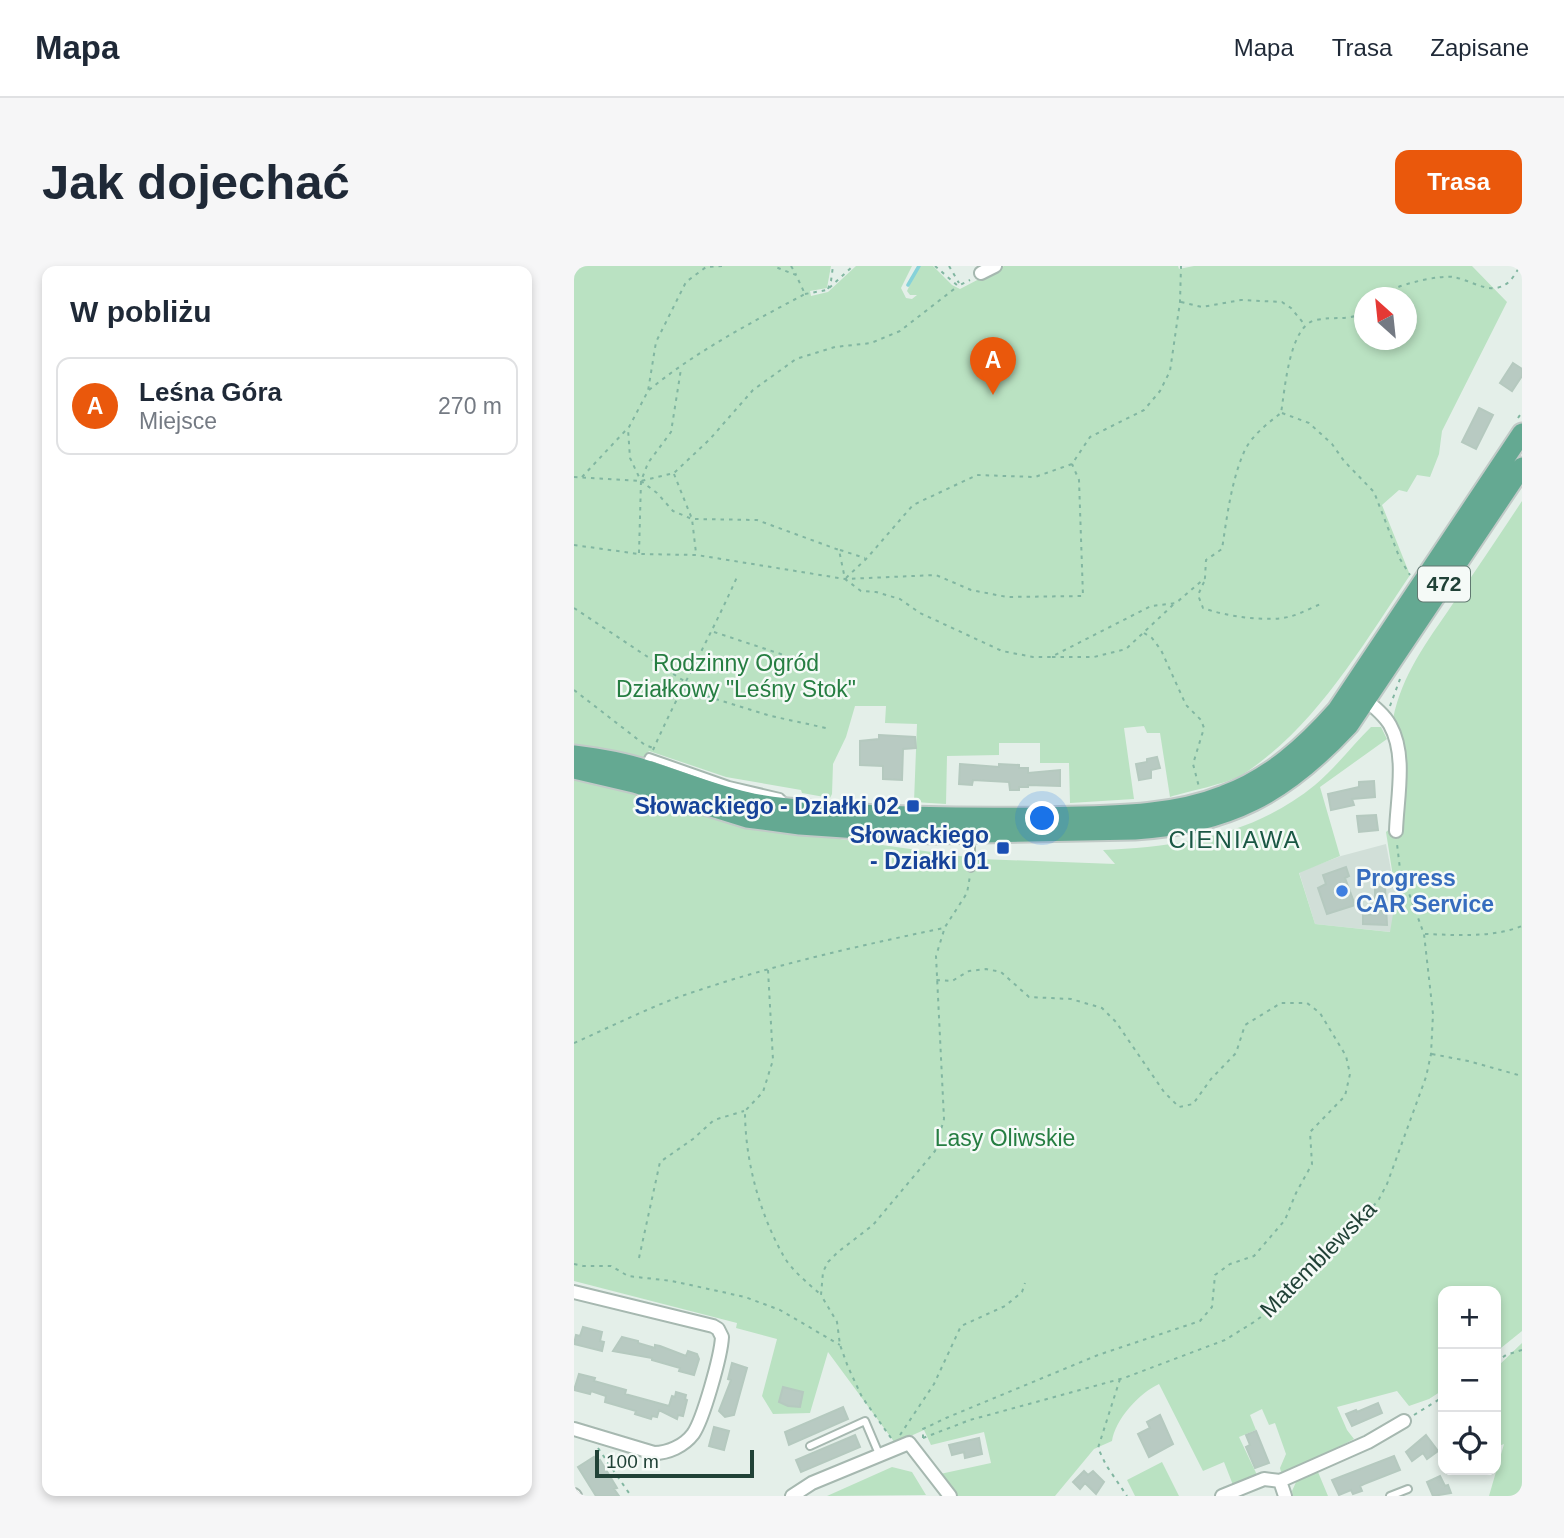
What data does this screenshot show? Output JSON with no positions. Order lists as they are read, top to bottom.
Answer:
{
  "streets": {
    "main road": ["472"],
    "path": ["Matemblewska"]
  },
  "districts": ["CIENIAWA"],
  "parks": ["Rodzinny Ogród Działkowy \"Leśny Stok\"", "Lasy Oliwskie"],
  "places": {
    "transit": ["Słowackiego - Działki 02", "Słowackiego - Działki 01"],
    "other": ["Progress CAR Service"]
  },
  "scale_bar": "100 m",
  "north": "top left",
  "page": {
    "header": "Mapa",
    "nav": ["Mapa", "Trasa", "Zapisane"],
    "buttons": "Trasa",
    "title": "Jak dojechać",
    "heading": "W pobliżu",
    "pins": "A",
    "list": [
      {
        "mark": "A",
        "name": "Leśna Góra",
        "note": "Miejsce",
        "value": "270 m"
      }
    ],
    "map_buttons": ["+", "−"],
    "scale": "100 m"
  }
}
